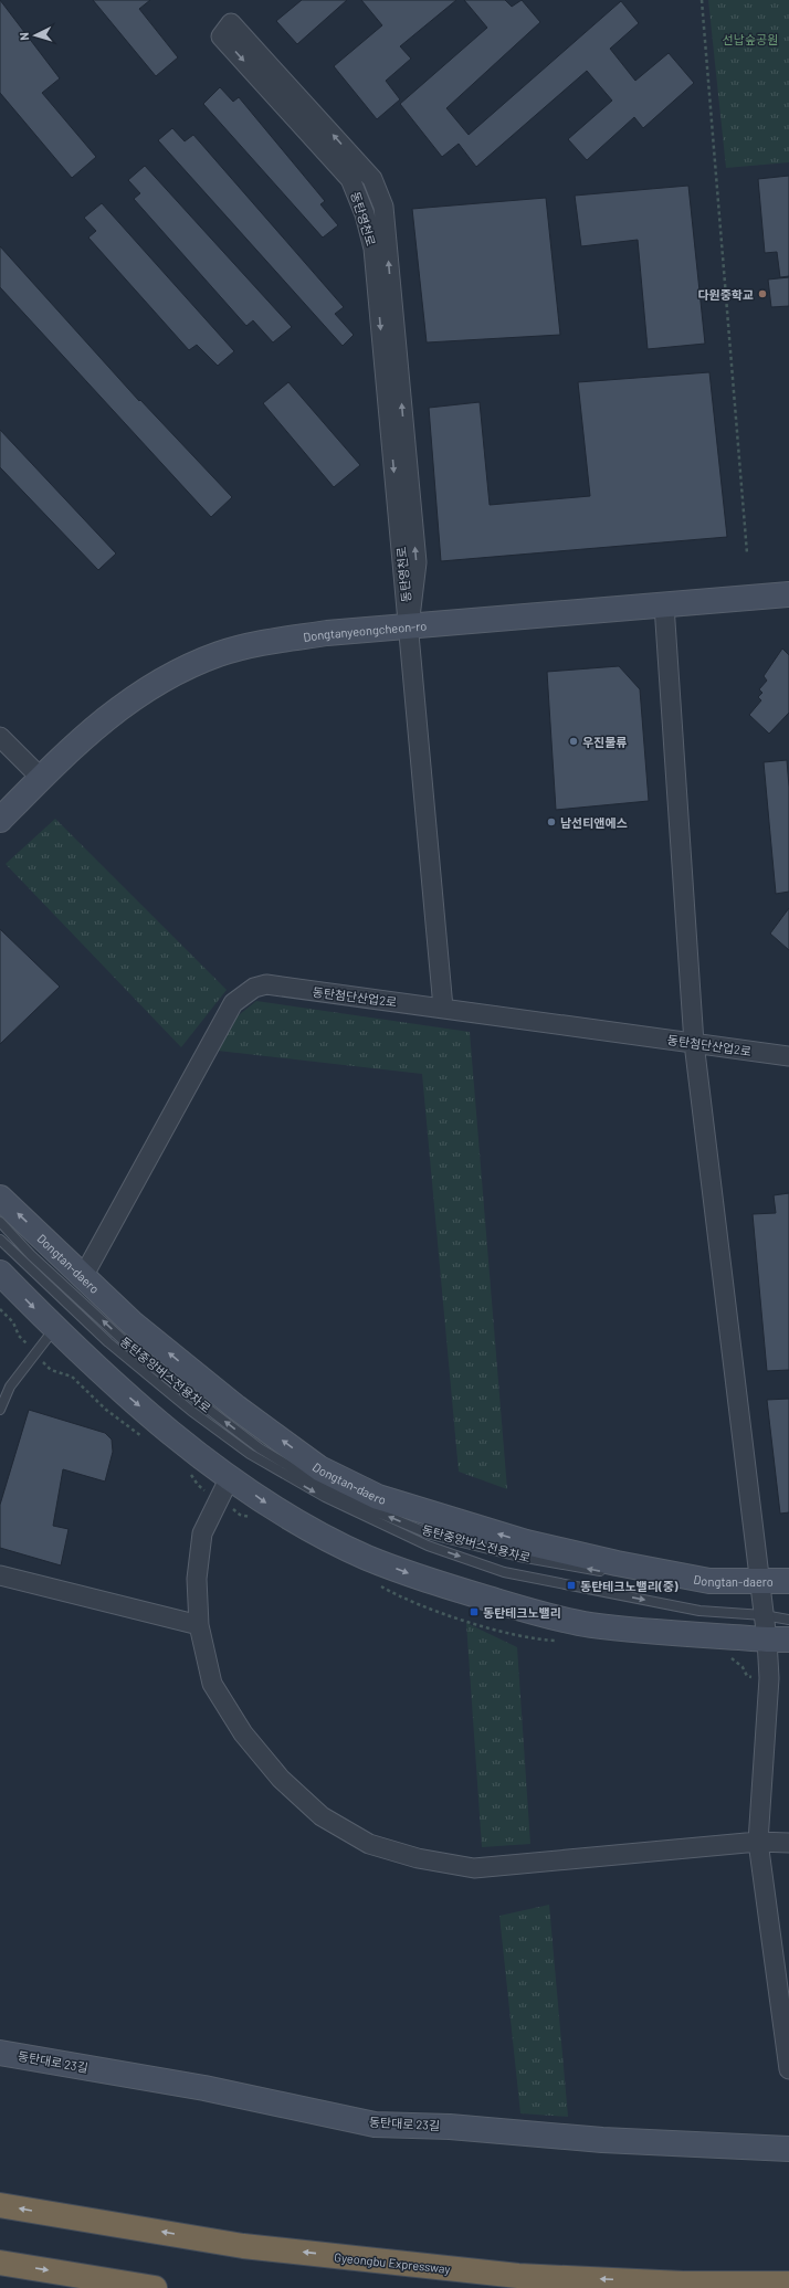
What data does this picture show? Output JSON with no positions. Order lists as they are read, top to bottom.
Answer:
{
  "streets": {
    "highway": ["Gyeongbu Expressway"],
    "main road": ["Dongtanyeongcheon-ro", "Dongtan-daero", "동탄대로 23길"],
    "street": ["동탄영천로", "동탄첨단산업2로"],
    "lane": ["동탄중앙버스전용차로"]
  },
  "crossings": [
    ["동탄영천로", "Dongtanyeongcheon-ro"],
    ["동탄첨단산업2로", "Dongtan-daero"]
  ],
  "one_way": ["Gyeongbu Expressway"],
  "parks": ["선납숲공원"],
  "places": {
    "other": ["다원중학교", "우진물류", "남선티앤에스"],
    "transit": ["동탄테크노밸리(중)", "동탄테크노밸리"]
  },
  "north": "left"
}
